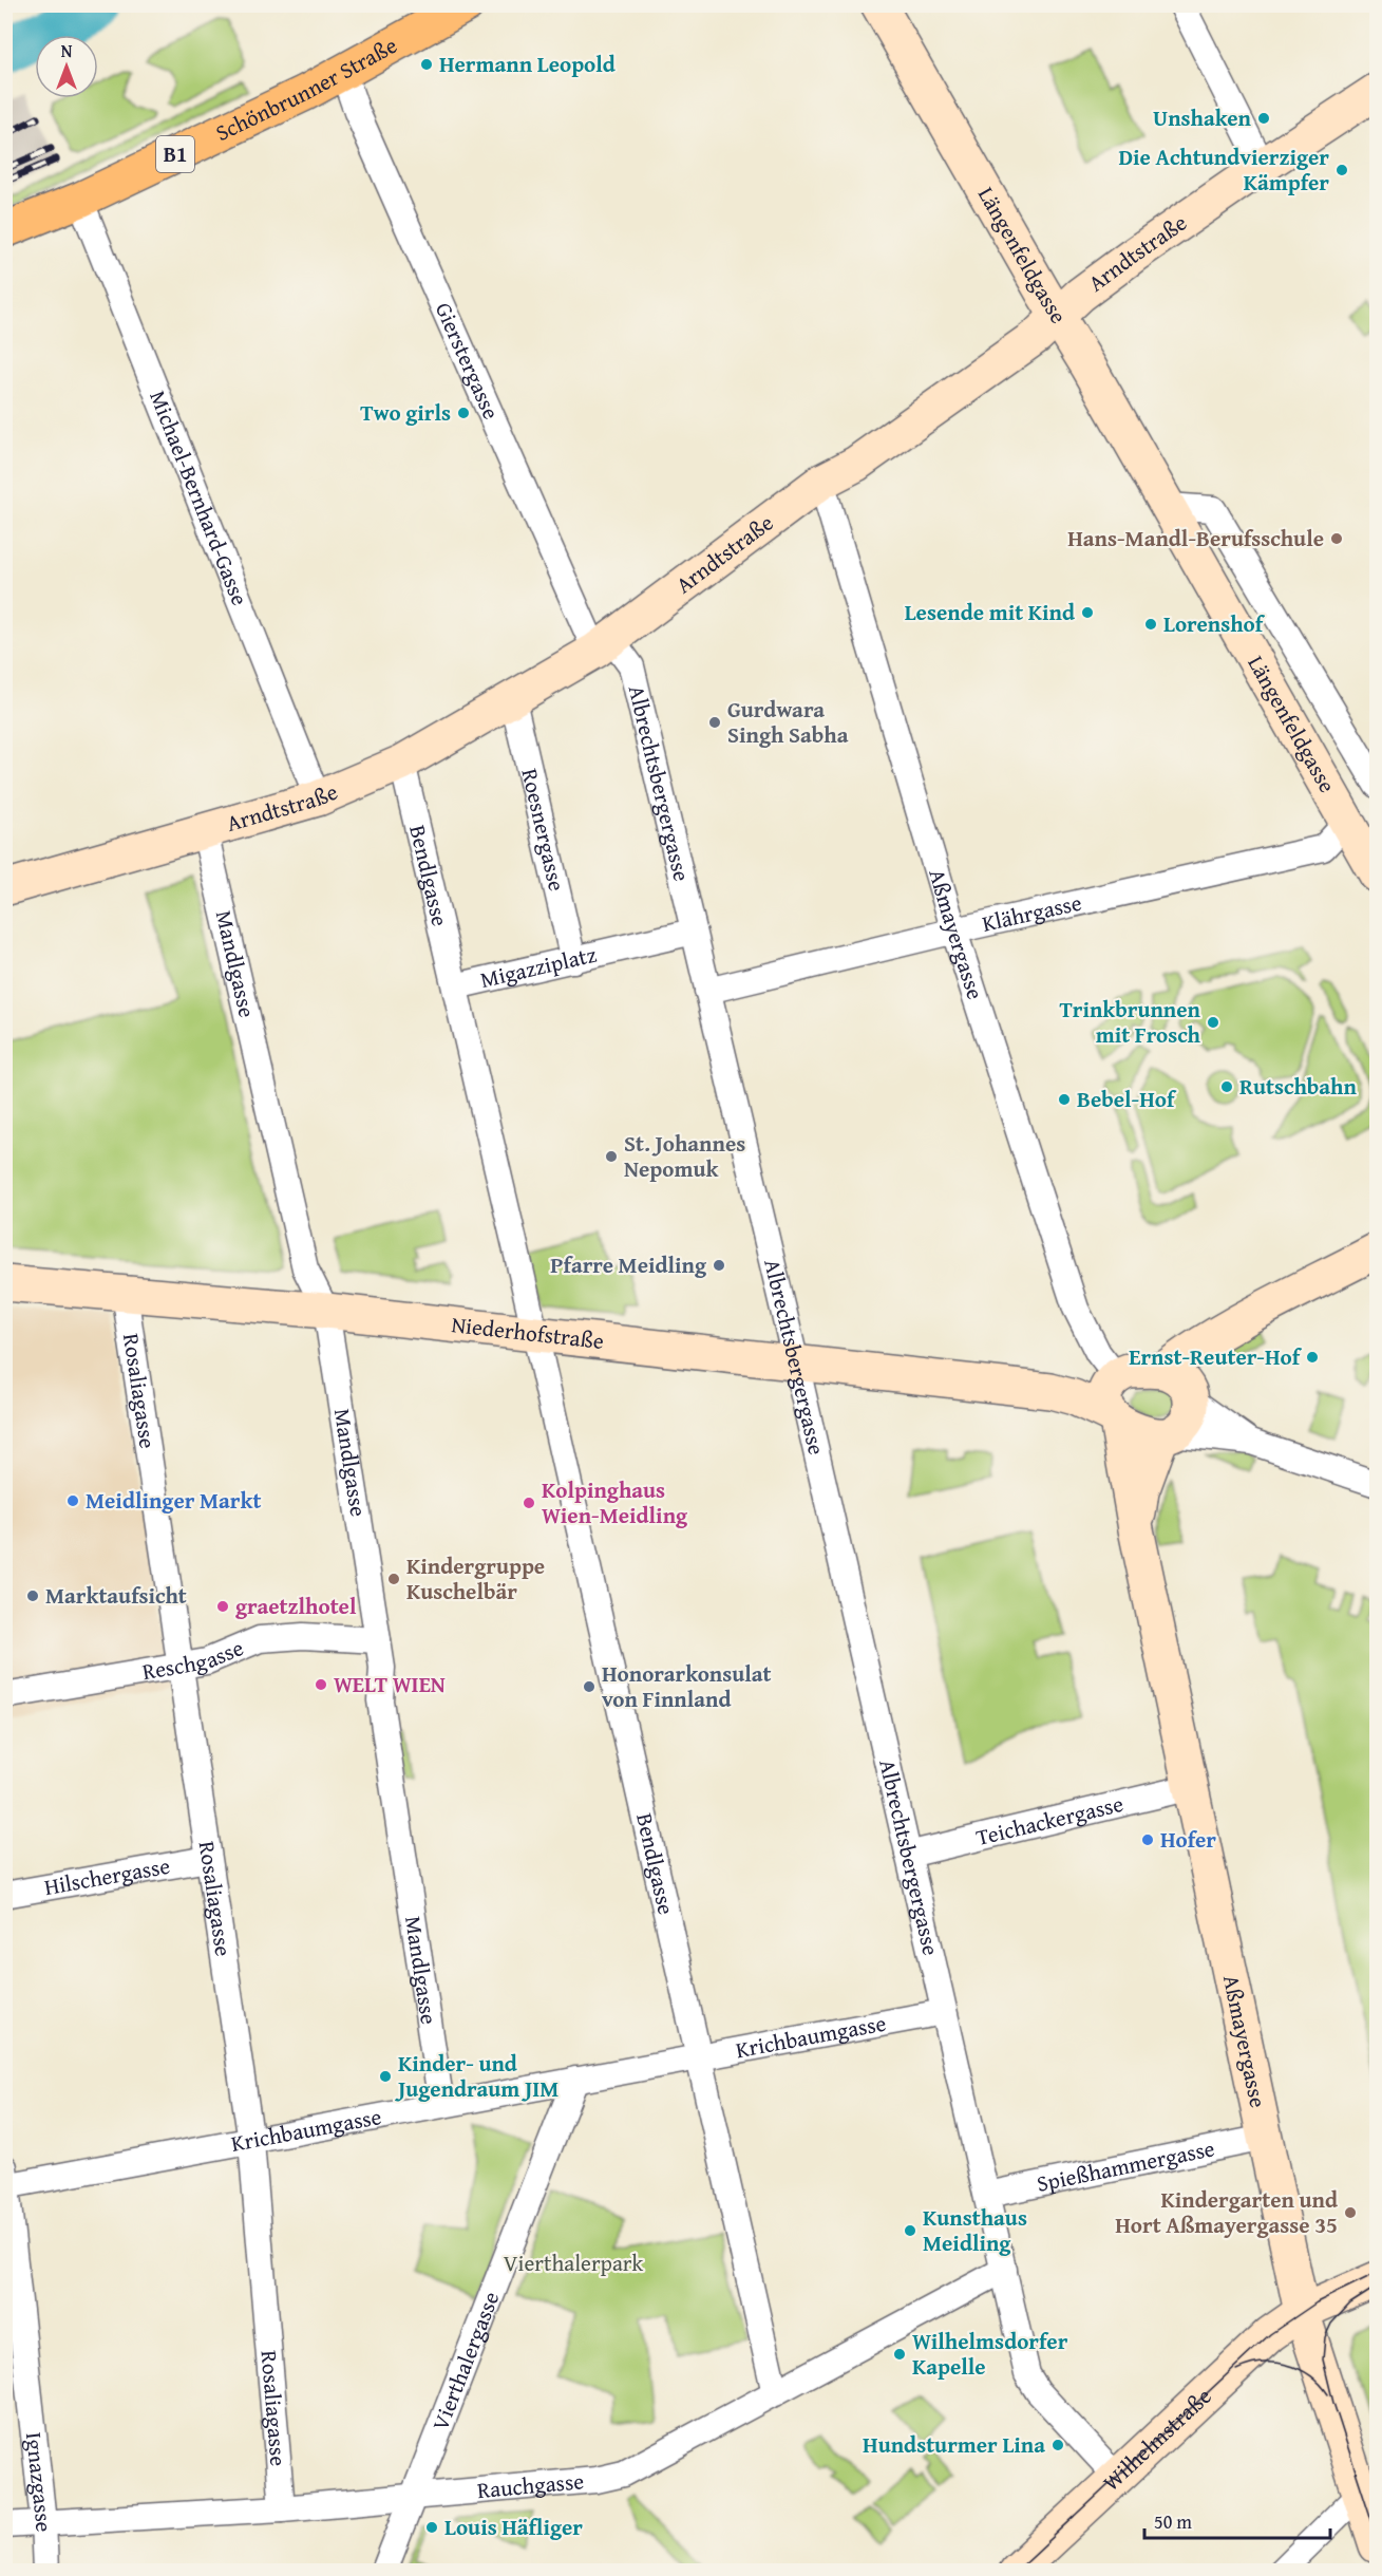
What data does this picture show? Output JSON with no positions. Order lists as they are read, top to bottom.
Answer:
{
  "streets": {
    "main road": ["Schönbrunner Straße", "B1"],
    "street": [
      "Arndtstraße",
      "Längenfeldgasse",
      "Gierstergasse",
      "Michael-Bernhard-Gasse",
      "Albrechtsbergergasse",
      "Roesnergasse",
      "Bendlgasse",
      "Klährgasse",
      "Aßmayergasse",
      "Mandlgasse",
      "Migazziplatz",
      "Niederhofstraße",
      "Rosaliagasse",
      "Reschgasse",
      "Teichackergasse",
      "Hilschergasse",
      "Krichbaumgasse",
      "Spießhammergasse",
      "Vierthalergasse",
      "Wilhelmstraße",
      "Ignazgasse",
      "Rauchgasse"
    ]
  },
  "crossings": [
    ["Schönbrunner Straße", "Gierstergasse"],
    ["Schönbrunner Straße", "Michael-Bernhard-Gasse"],
    ["Arndtstraße", "Längenfeldgasse"],
    ["Arndtstraße", "Gierstergasse"],
    ["Arndtstraße", "Michael-Bernhard-Gasse"],
    ["Arndtstraße", "Albrechtsbergergasse"],
    ["Arndtstraße", "Roesnergasse"],
    ["Arndtstraße", "Bendlgasse"],
    ["Arndtstraße", "Aßmayergasse"],
    ["Arndtstraße", "Mandlgasse"],
    ["Längenfeldgasse", "Klährgasse"],
    ["Gierstergasse", "Albrechtsbergergasse"],
    ["Albrechtsbergergasse", "Klährgasse"],
    ["Albrechtsbergergasse", "Migazziplatz"],
    ["Albrechtsbergergasse", "Niederhofstraße"],
    ["Albrechtsbergergasse", "Teichackergasse"],
    ["Albrechtsbergergasse", "Krichbaumgasse"],
    ["Albrechtsbergergasse", "Spießhammergasse"],
    ["Albrechtsbergergasse", "Wilhelmstraße"],
    ["Albrechtsbergergasse", "Rauchgasse"],
    ["Roesnergasse", "Migazziplatz"],
    ["Bendlgasse", "Migazziplatz"],
    ["Bendlgasse", "Niederhofstraße"],
    ["Bendlgasse", "Krichbaumgasse"],
    ["Bendlgasse", "Rauchgasse"],
    ["Klährgasse", "Aßmayergasse"],
    ["Aßmayergasse", "Niederhofstraße"],
    ["Aßmayergasse", "Teichackergasse"],
    ["Aßmayergasse", "Spießhammergasse"],
    ["Aßmayergasse", "Wilhelmstraße"],
    ["Mandlgasse", "Niederhofstraße"],
    ["Mandlgasse", "Reschgasse"],
    ["Mandlgasse", "Krichbaumgasse"],
    ["Migazziplatz", "Niederhofstraße"],
    ["Niederhofstraße", "Rosaliagasse"],
    ["Rosaliagasse", "Reschgasse"],
    ["Rosaliagasse", "Hilschergasse"],
    ["Rosaliagasse", "Krichbaumgasse"],
    ["Rosaliagasse", "Rauchgasse"],
    ["Krichbaumgasse", "Vierthalergasse"],
    ["Krichbaumgasse", "Ignazgasse"],
    ["Vierthalergasse", "Rauchgasse"],
    ["Ignazgasse", "Rauchgasse"]
  ],
  "parks": ["Vierthalerpark"],
  "places": [
    "Hermann Leopold",
    "Unshaken",
    "Die Achtundvierziger Kämpfer",
    "Two girls",
    "Hans-Mandl-Berufsschule",
    "Lesende mit Kind",
    "Lorenshof",
    "Gurdwara Singh Sabha",
    "Trinkbrunnen mit Frosch",
    "Rutschbahn",
    "Bebel-Hof",
    "St. Johannes Nepomuk",
    "Pfarre Meidling",
    "Ernst-Reuter-Hof",
    "Meidlinger Markt",
    "Kolpinghaus Wien-Meidling",
    "Kindergruppe Kuschelbär",
    "Marktaufsicht",
    "graetzlhotel",
    "WELT WIEN",
    "Honorarkonsulat von Finnland",
    "Hofer",
    "Kinder- und Jugendraum JIM",
    "Kindergarten und Hort Aßmayergasse 35",
    "Kunsthaus Meidling",
    "Wilhelmsdorfer Kapelle",
    "Hundsturmer Lina",
    "Louis Häfliger"
  ],
  "scale_bar": "50 m",
  "north": "top"
}
